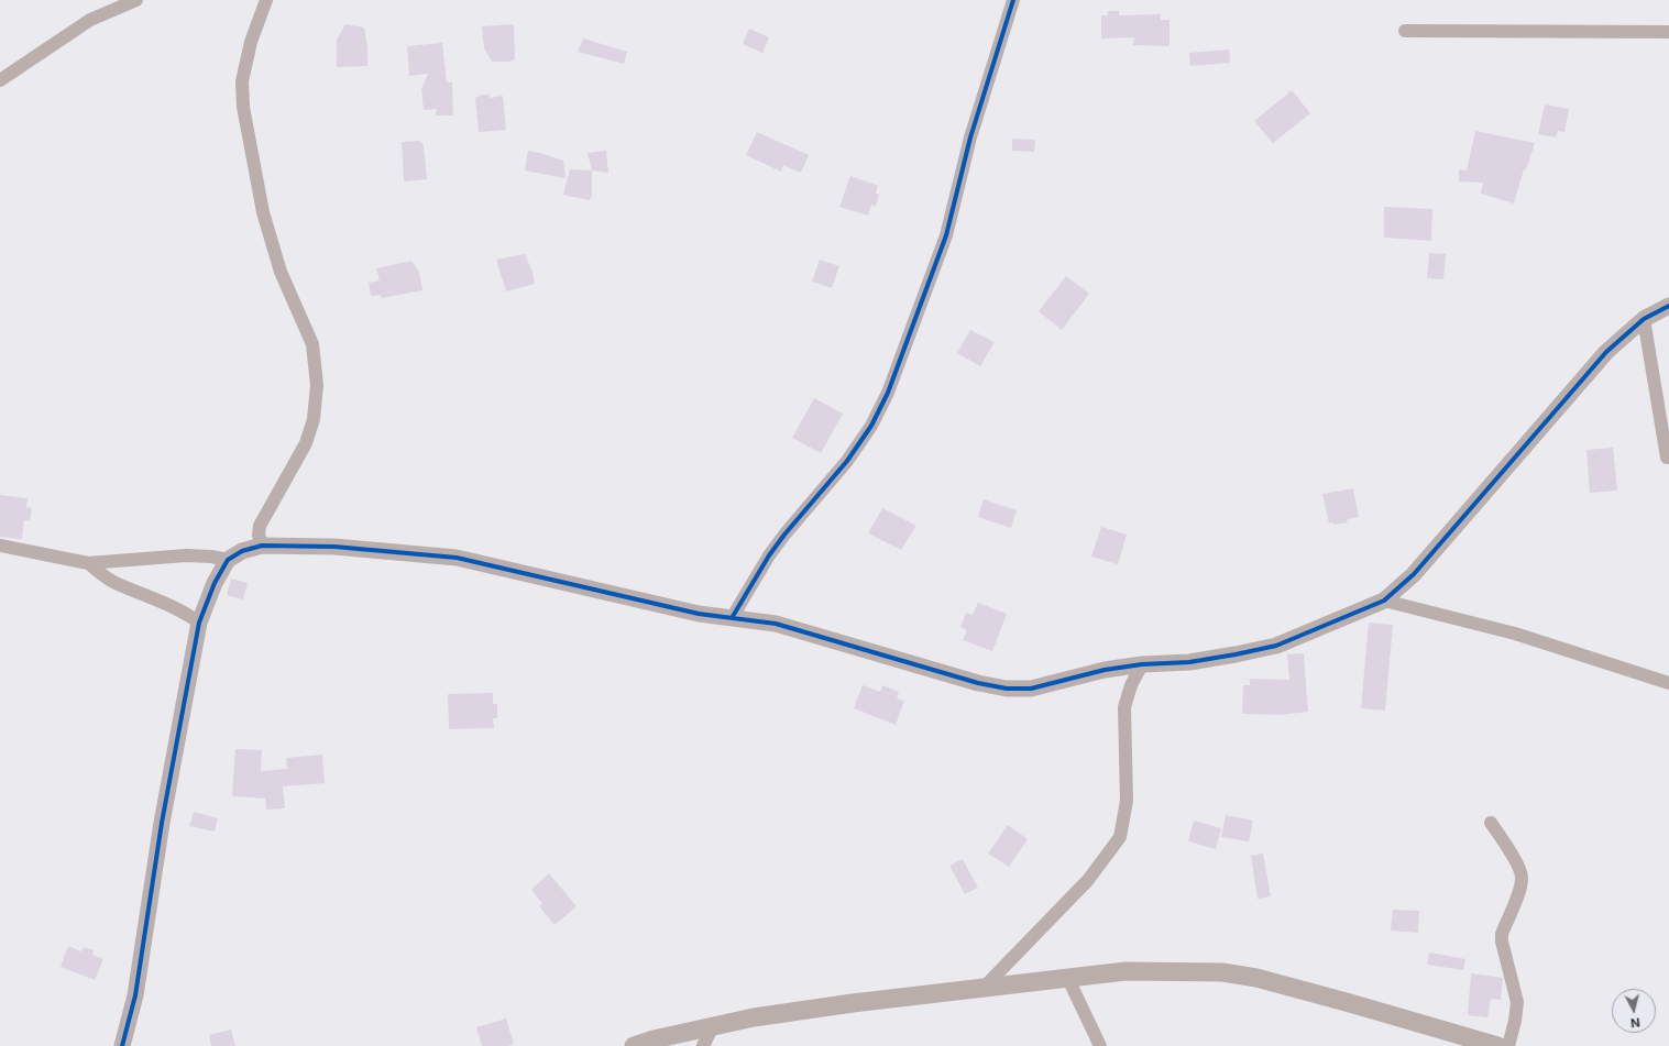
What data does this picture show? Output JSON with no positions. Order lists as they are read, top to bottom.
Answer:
{
  "north": "bottom"
}
